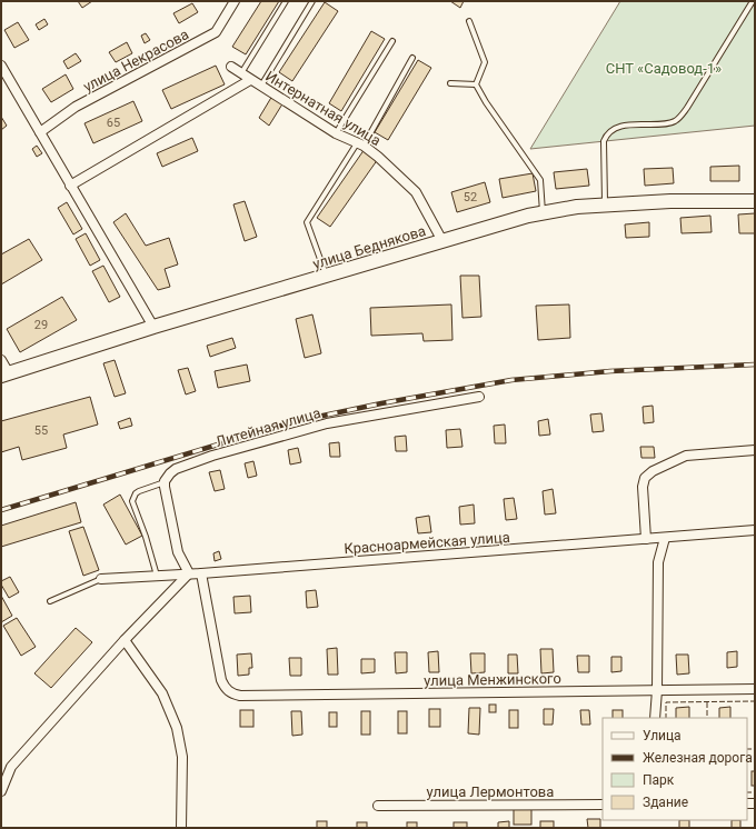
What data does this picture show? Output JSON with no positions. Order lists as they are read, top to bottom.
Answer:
{
  "streets": {
    "street": [
      "улица Некрасова",
      "Интернатная улица",
      "улица Беднякова",
      "Литейная улица",
      "Красноармейская улица",
      "улица Менжинского",
      "улица Лермонтова"
    ]
  },
  "crossings": [
    ["Интернатная улица", "улица Беднякова"],
    ["Красноармейская улица", "улица Менжинского"]
  ],
  "parks": ["СНТ «Садовод-1»"],
  "house_numbers": [
    "65",
    "52",
    "29",
    "55"
  ],
  "legend": [
    "Улица",
    "Железная дорога",
    "Парк",
    "Здание"
  ]
}
